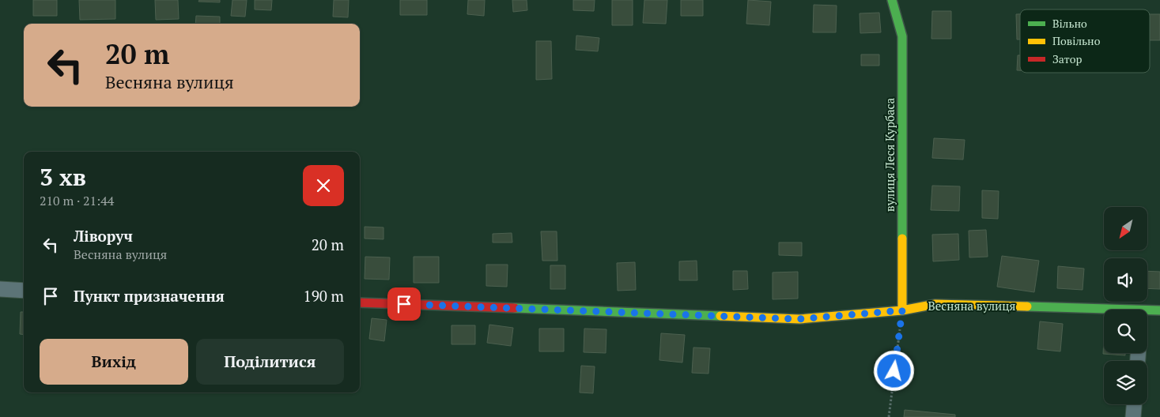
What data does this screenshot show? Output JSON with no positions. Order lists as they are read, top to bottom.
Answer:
{
  "streets": {
    "street": ["вулиця Леся Курбаса", "Весняна вулиця"]
  },
  "crossings": [
    ["вулиця Леся Курбаса", "Весняна вулиця"]
  ],
  "legend": ["Вільно", "Повільно", "Затор"],
  "north": "bottom left",
  "page": {
    "turn": ["20 m", "Весняна вулиця"],
    "heading": ["3 хв", "210 m · 21:44"],
    "list": [
      {
        "name": "Ліворуч",
        "note": "Весняна вулиця",
        "value": "20 m"
      },
      {
        "name": "Пункт призначення",
        "value": "190 m"
      }
    ],
    "buttons": ["Вихід", "Поділитися"]
  }
}
